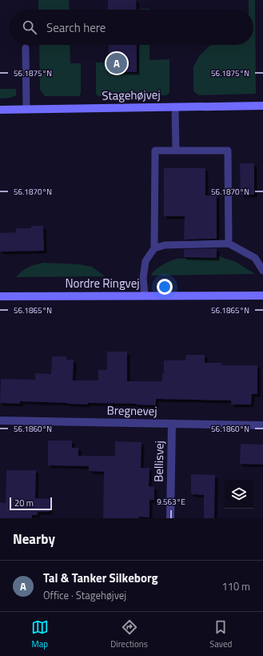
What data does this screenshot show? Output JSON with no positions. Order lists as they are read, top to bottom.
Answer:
{
  "streets": {
    "street": [
      "Stagehøjvej",
      "Nordre Ringvej",
      "Bregnevej",
      "Bellisvej"
    ]
  },
  "crossings": [
    ["Bregnevej", "Bellisvej"]
  ],
  "scale_bar": "20 m",
  "page": {
    "search": "Search here",
    "pins": "A",
    "scale": "20 m",
    "heading": "Nearby",
    "list": [
      {
        "mark": "A",
        "name": "Tal & Tanker Silkeborg",
        "note": "Office · Stagehøjvej",
        "value": "110 m"
      }
    ],
    "nav": ["Map", "Directions", "Saved"]
  },
  "coordinates": [
    "56.1875°N",
    "56.1870°N",
    "56.1865°N",
    "56.1860°N",
    "9.563°E"
  ]
}
